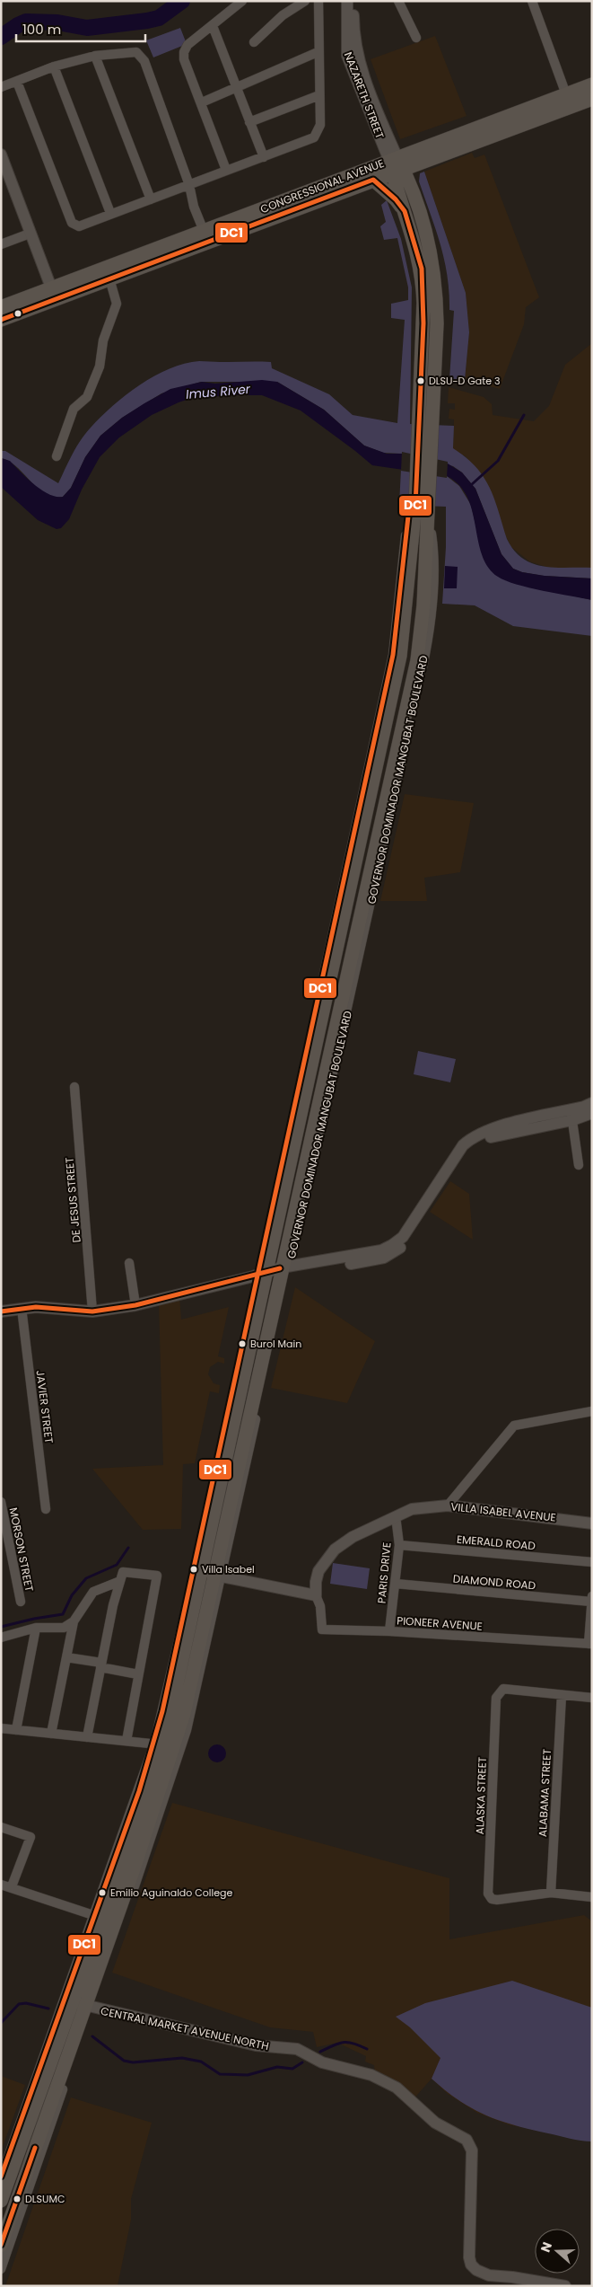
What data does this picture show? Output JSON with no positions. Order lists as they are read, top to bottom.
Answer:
{
  "streets": {
    "main road": ["CONGRESSIONAL AVENUE", "GOVERNOR DOMINADOR MANGUBAT BOULEVARD"],
    "street": [
      "NAZARETH STREET",
      "DE JESUS STREET",
      "JAVIER STREET",
      "VILLA ISABEL AVENUE",
      "EMERALD ROAD",
      "MORSON STREET",
      "PARIS DRIVE",
      "DIAMOND ROAD",
      "PIONEER AVENUE",
      "ALABAMA STREET",
      "ALASKA STREET",
      "CENTRAL MARKET AVENUE NORTH"
    ]
  },
  "crossings": [
    ["NAZARETH STREET", "CONGRESSIONAL AVENUE"],
    ["NAZARETH STREET", "GOVERNOR DOMINADOR MANGUBAT BOULEVARD"],
    ["CONGRESSIONAL AVENUE", "GOVERNOR DOMINADOR MANGUBAT BOULEVARD"],
    ["GOVERNOR DOMINADOR MANGUBAT BOULEVARD", "CENTRAL MARKET AVENUE NORTH"],
    ["VILLA ISABEL AVENUE", "PARIS DRIVE"],
    ["VILLA ISABEL AVENUE", "PIONEER AVENUE"],
    ["EMERALD ROAD", "PARIS DRIVE"],
    ["PARIS DRIVE", "DIAMOND ROAD"],
    ["PARIS DRIVE", "PIONEER AVENUE"],
    ["ALABAMA STREET", "ALASKA STREET"]
  ],
  "water": ["Imus River"],
  "places": [
    "DLSU-D Gate 3",
    "Burol Main",
    "Villa Isabel",
    "Emilio Aguinaldo College",
    "DLSUMC"
  ],
  "lines": ["transit line DC1"],
  "scale_bar": "100 m",
  "north": "left"
}
